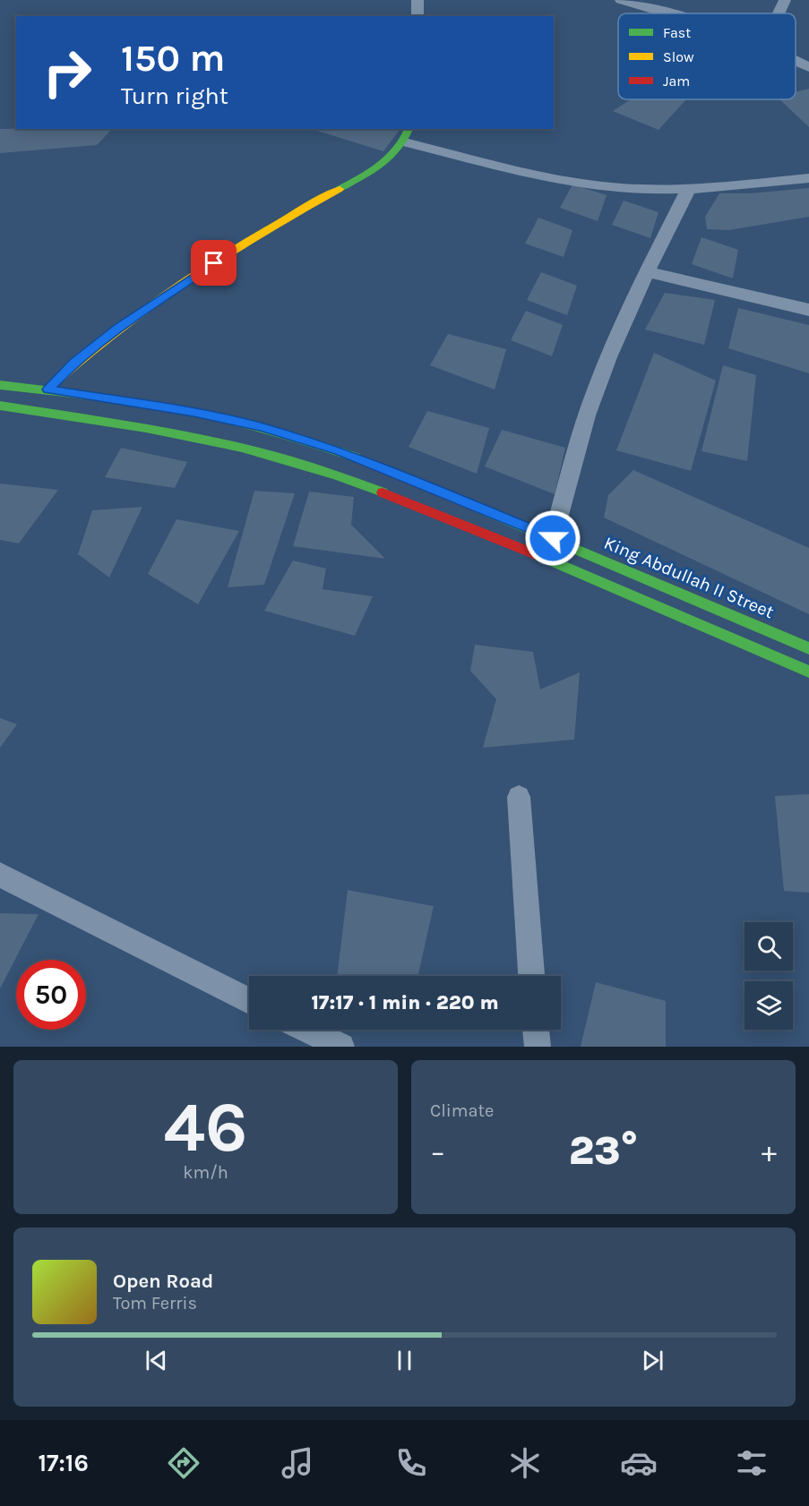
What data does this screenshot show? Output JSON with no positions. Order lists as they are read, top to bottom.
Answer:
{
  "streets": {
    "main road": ["King Abdullah II Street"]
  },
  "legend": ["Fast", "Slow", "Jam"],
  "page": {
    "turn": ["150 m", "Turn right"],
    "limit": "50",
    "trip": "17:17 · 1 min · 220 m",
    "tile": [
      ["46", "km/h"],
      "Climate"
    ],
    "heat": ["−", "23°", "+"],
    "song": ["Open Road", "Tom Ferris"],
    "tabs": "17:16"
  }
}
